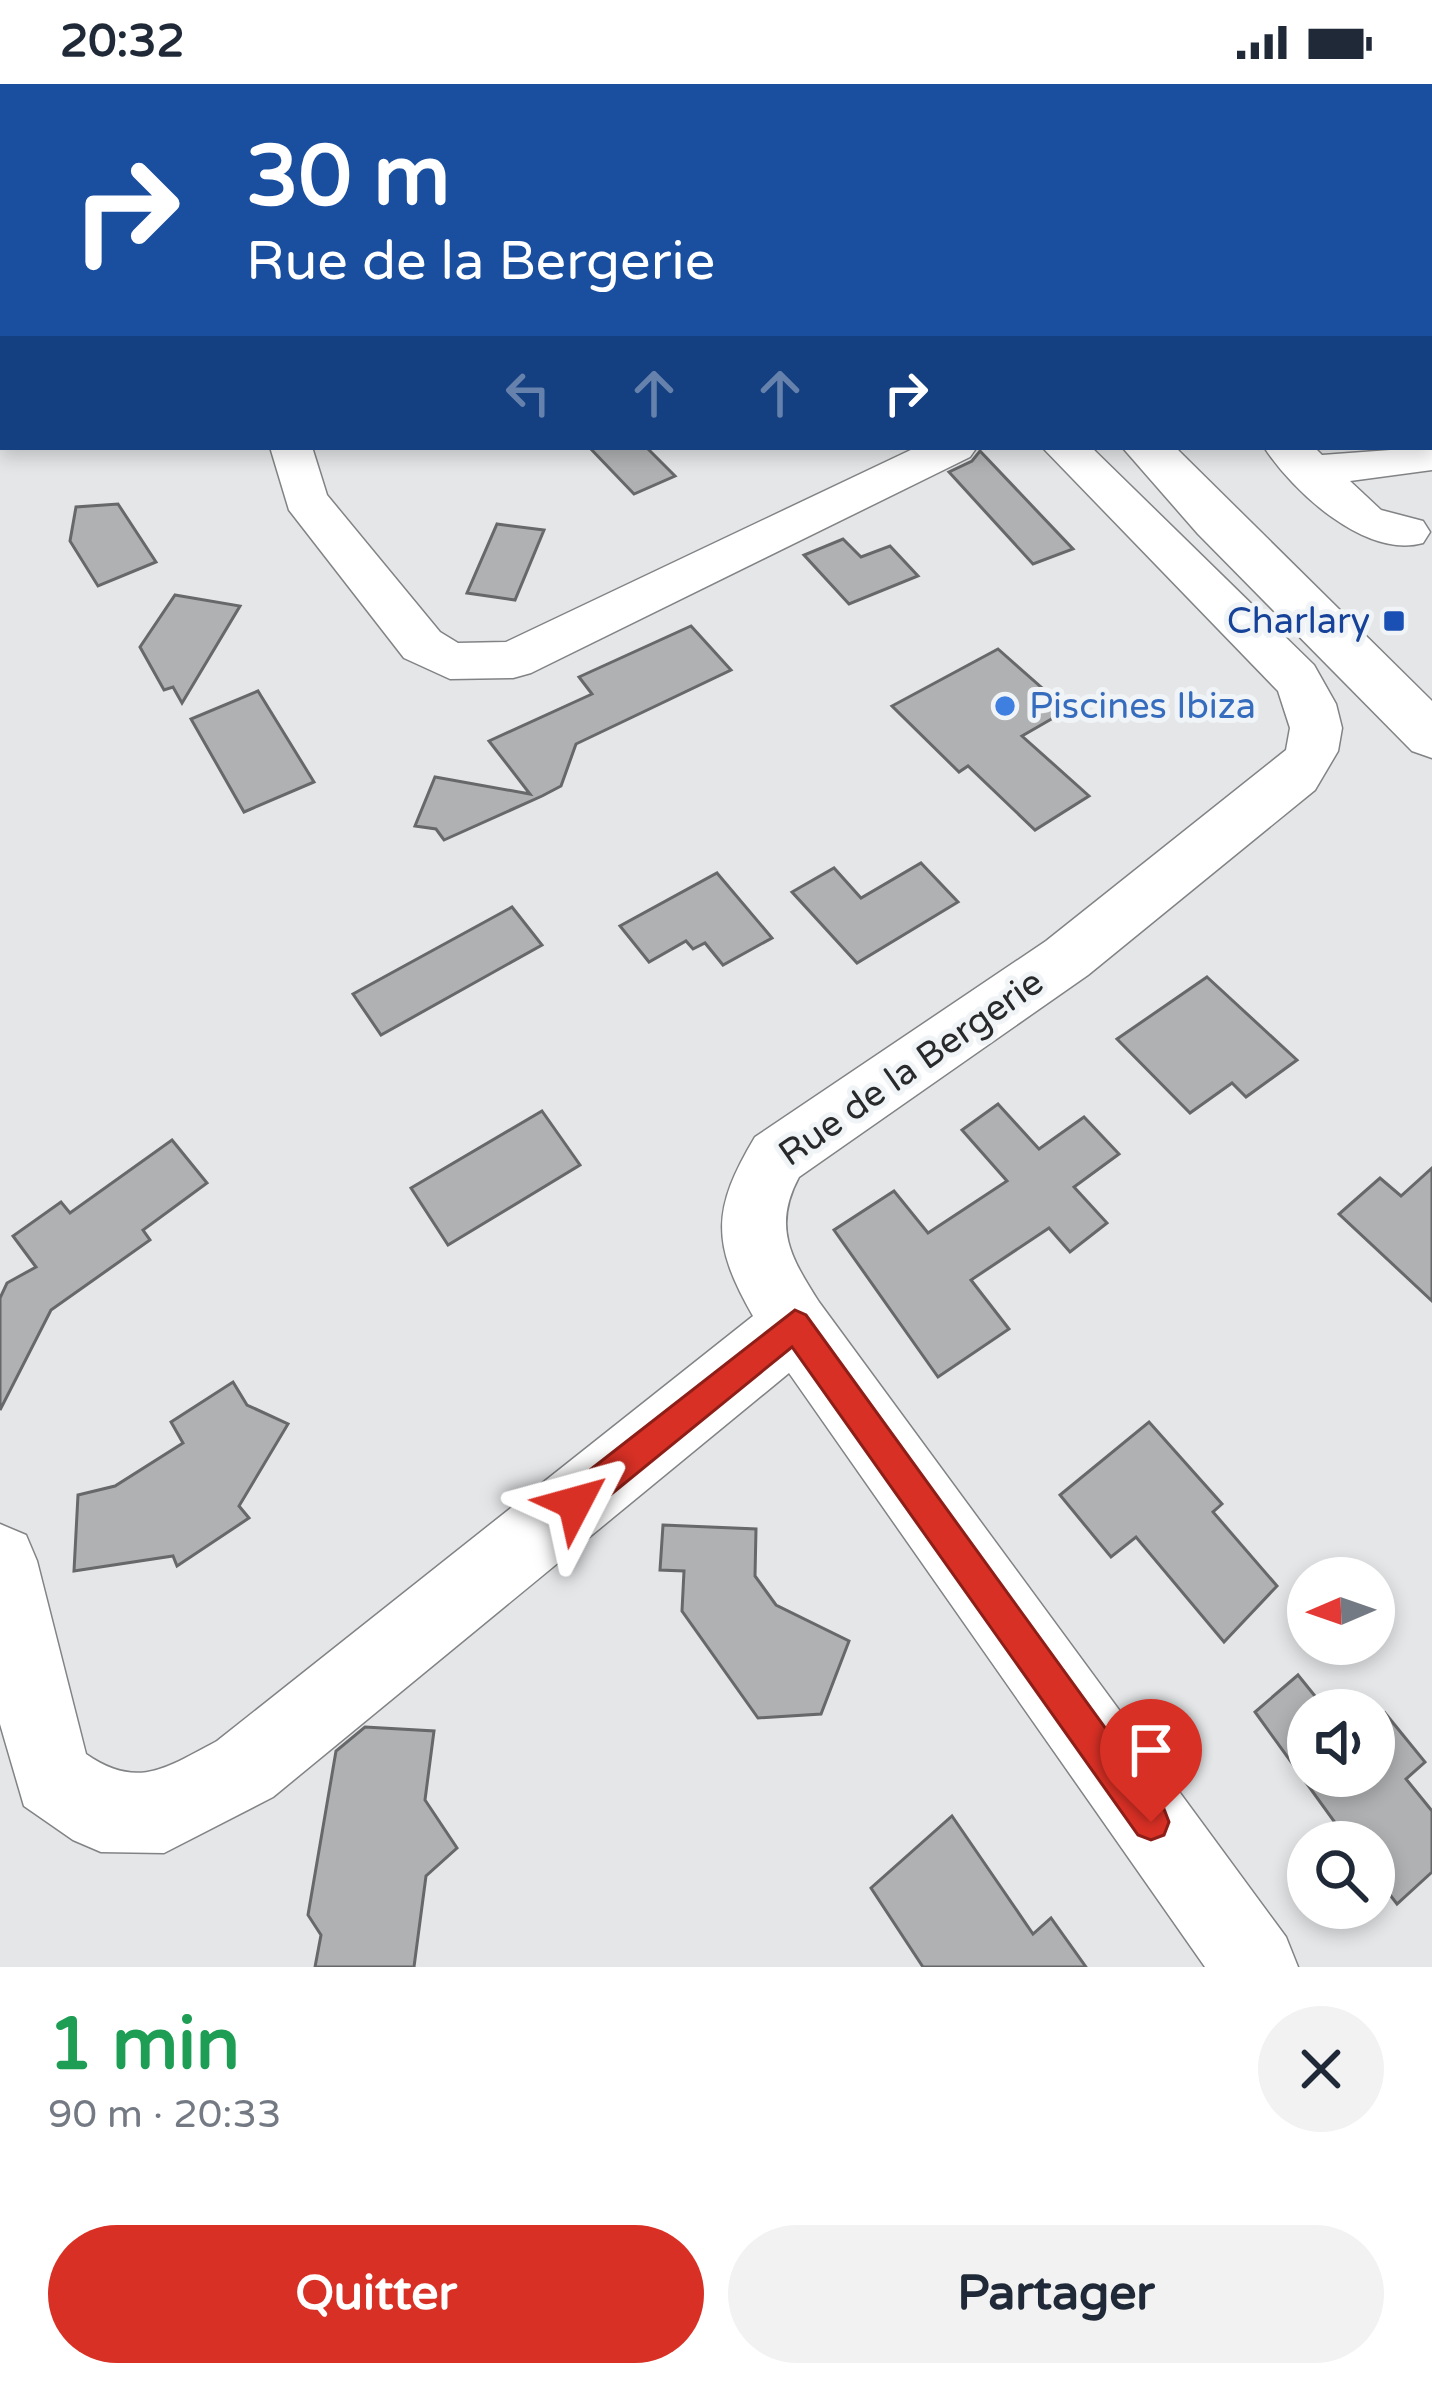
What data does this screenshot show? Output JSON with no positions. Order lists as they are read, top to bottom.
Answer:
{
  "streets": {
    "street": ["Rue de la Bergerie"]
  },
  "places": {
    "transit": ["Charlary"],
    "other": ["Piscines Ibiza"]
  },
  "north": "left",
  "page": {
    "status": "20:32",
    "turn": ["30 m", "Rue de la Bergerie"],
    "heading": ["1 min", "90 m · 20:33"],
    "buttons": ["Quitter", "Partager"]
  }
}
